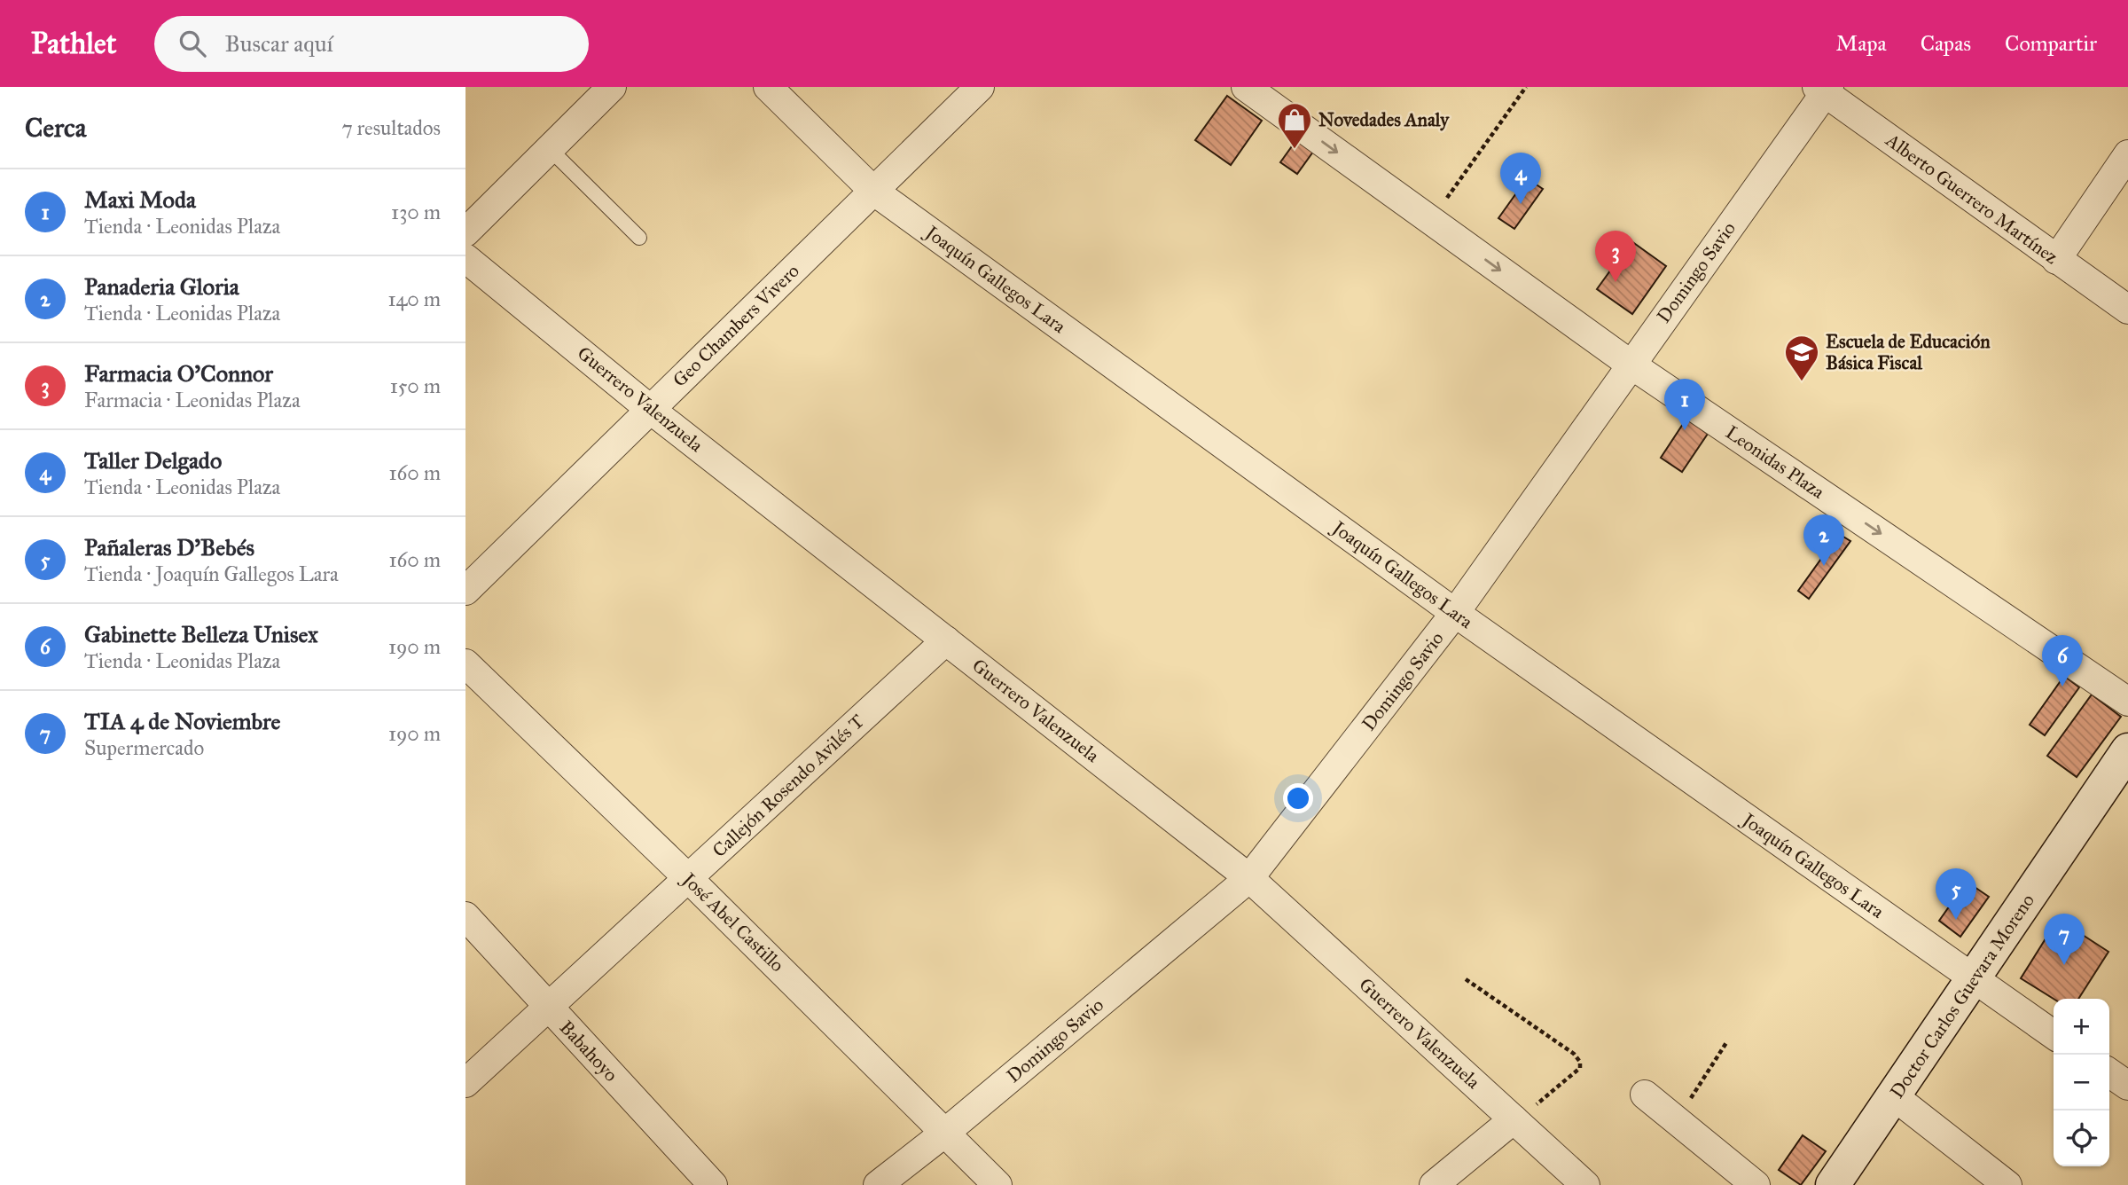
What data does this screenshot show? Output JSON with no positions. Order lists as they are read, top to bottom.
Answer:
{
  "streets": {
    "street": [
      "Alberto Guerrero Martínez",
      "Domingo Savio",
      "Joaquín Gallegos Lara",
      "Geo Chambers Vivero",
      "Guerrero Valenzuela",
      "Leonidas Plaza",
      "Callejón Rosendo Avilés T",
      "José Abel Castillo",
      "Doctor Carlos Guevara Moreno",
      "Babahoyo"
    ]
  },
  "crossings": [
    ["Alberto Guerrero Martínez", "Domingo Savio"],
    ["Domingo Savio", "Joaquín Gallegos Lara"],
    ["Domingo Savio", "Guerrero Valenzuela"],
    ["Domingo Savio", "Leonidas Plaza"],
    ["Domingo Savio", "José Abel Castillo"],
    ["Joaquín Gallegos Lara", "Geo Chambers Vivero"],
    ["Joaquín Gallegos Lara", "Doctor Carlos Guevara Moreno"],
    ["Geo Chambers Vivero", "Guerrero Valenzuela"],
    ["Guerrero Valenzuela", "Callejón Rosendo Avilés T"],
    ["Callejón Rosendo Avilés T", "José Abel Castillo"],
    ["Callejón Rosendo Avilés T", "Babahoyo"]
  ],
  "one_way": ["Leonidas Plaza"],
  "places": {
    "shop": ["Novedades Analy"],
    "school or university": ["Escuela de Educación Básica Fiscal"]
  },
  "page": {
    "header": "Pathlet",
    "search": "Buscar aquí",
    "nav": ["Mapa", "Capas", "Compartir"],
    "heading": ["Cerca", "7 resultados"],
    "pins": [
      "4",
      "3",
      "1",
      "2",
      "6",
      "5",
      "7"
    ],
    "list": [
      {
        "mark": "1",
        "name": "Maxi Moda",
        "note": "Tienda · Leonidas Plaza",
        "value": "130 m"
      },
      {
        "mark": "2",
        "name": "Panaderia Gloria",
        "note": "Tienda · Leonidas Plaza",
        "value": "140 m"
      },
      {
        "mark": "3",
        "name": "Farmacia O'Connor",
        "note": "Farmacia · Leonidas Plaza",
        "value": "150 m"
      },
      {
        "mark": "4",
        "name": "Taller Delgado",
        "note": "Tienda · Leonidas Plaza",
        "value": "160 m"
      },
      {
        "mark": "5",
        "name": "Pañaleras D'Bebés",
        "note": "Tienda · Joaquín Gallegos Lara",
        "value": "160 m"
      },
      {
        "mark": "6",
        "name": "Gabinette Belleza Unisex",
        "note": "Tienda · Leonidas Plaza",
        "value": "190 m"
      },
      {
        "mark": "7",
        "name": "TIA 4 de Noviembre",
        "note": "Supermercado",
        "value": "190 m"
      }
    ],
    "map_buttons": ["+", "−"]
  }
}
